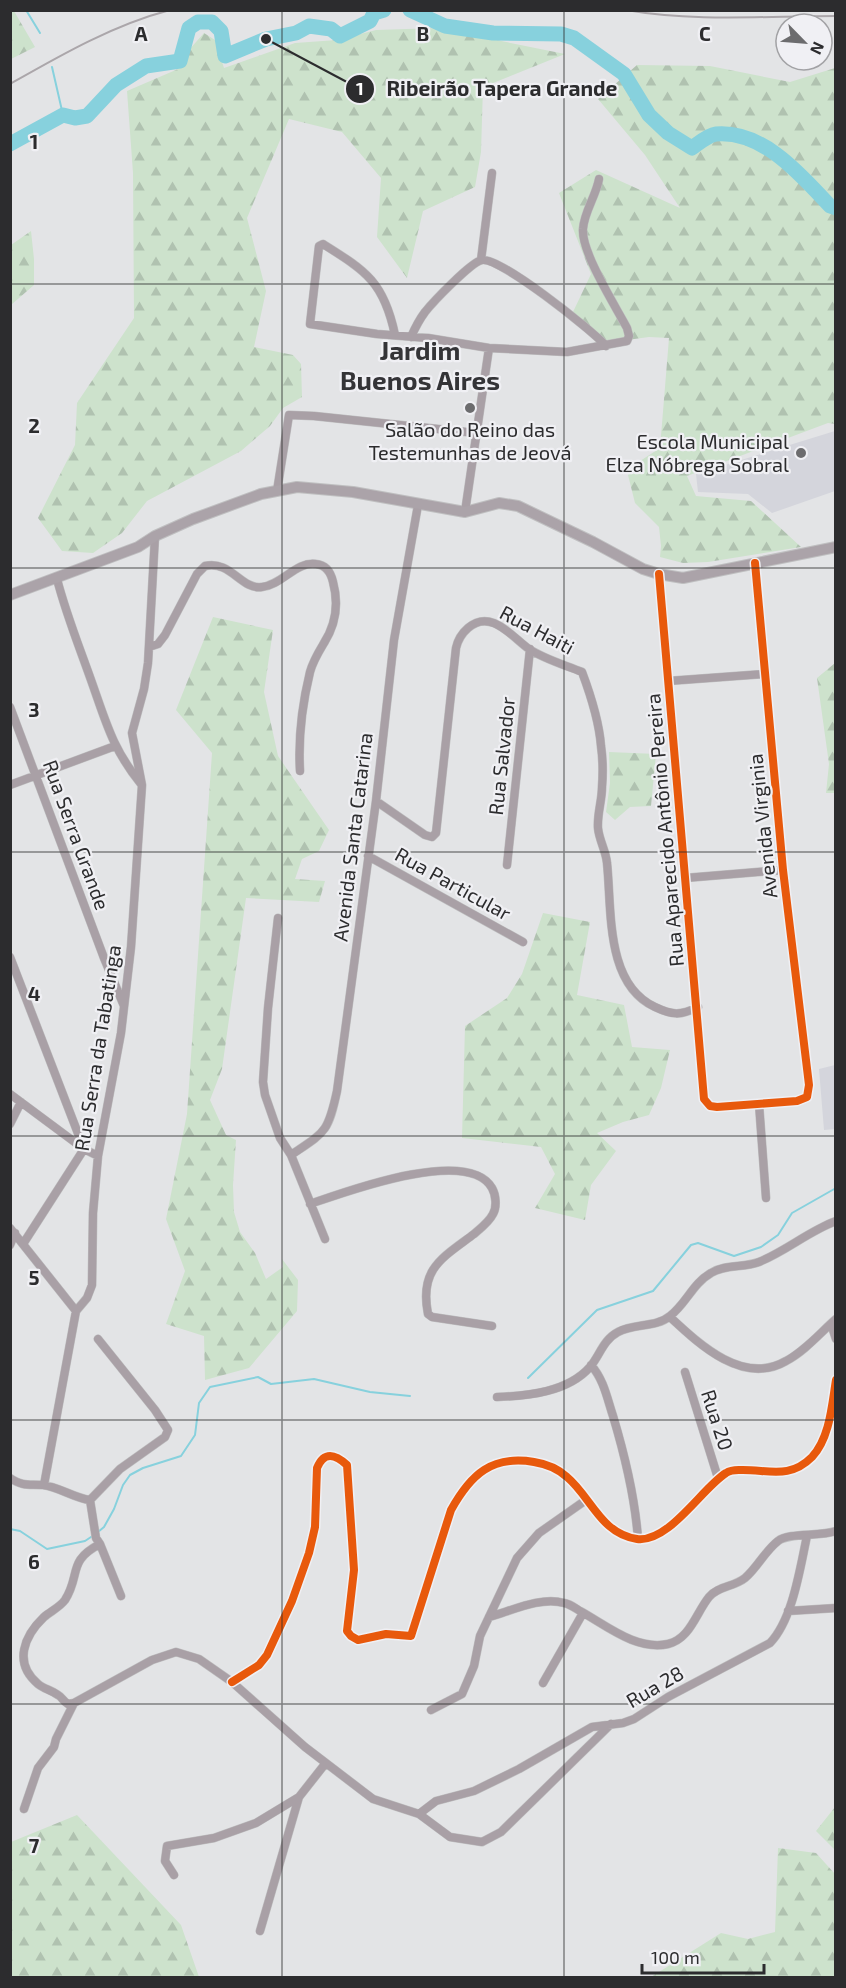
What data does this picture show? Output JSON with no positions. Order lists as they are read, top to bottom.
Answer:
{
  "streets": {
    "street": [
      "Rua Haiti",
      "Rua Salvador",
      "Avenida Virginia",
      "Rua Aparecido Antônio Pereira",
      "Rua Serra Grande",
      "Avenida Santa Catarina",
      "Rua Particular",
      "Rua Serra da Tabatinga",
      "Rua 20",
      "Rua 28"
    ]
  },
  "crossings": [
    ["Rua Haiti", "Rua Salvador"],
    ["Rua Haiti", "Rua Aparecido Antônio Pereira"],
    ["Rua Haiti", "Avenida Santa Catarina"],
    ["Avenida Virginia", "Rua Aparecido Antônio Pereira"],
    ["Rua Serra Grande", "Rua Serra da Tabatinga"],
    ["Avenida Santa Catarina", "Rua Particular"]
  ],
  "districts": ["Jardim Buenos Aires"],
  "places": ["Ribeirão Tapera Grande", "Salão do Reino das Testemunhas de Jeová", "Escola Municipal Elza Nóbrega Sobral"],
  "scale_bar": "100 m",
  "north": "bottom right",
  "grid": {
    "columns": ["A", "B", "C"],
    "rows": [
      "1",
      "2",
      "3",
      "4",
      "5",
      "6",
      "7"
    ]
  }
}
